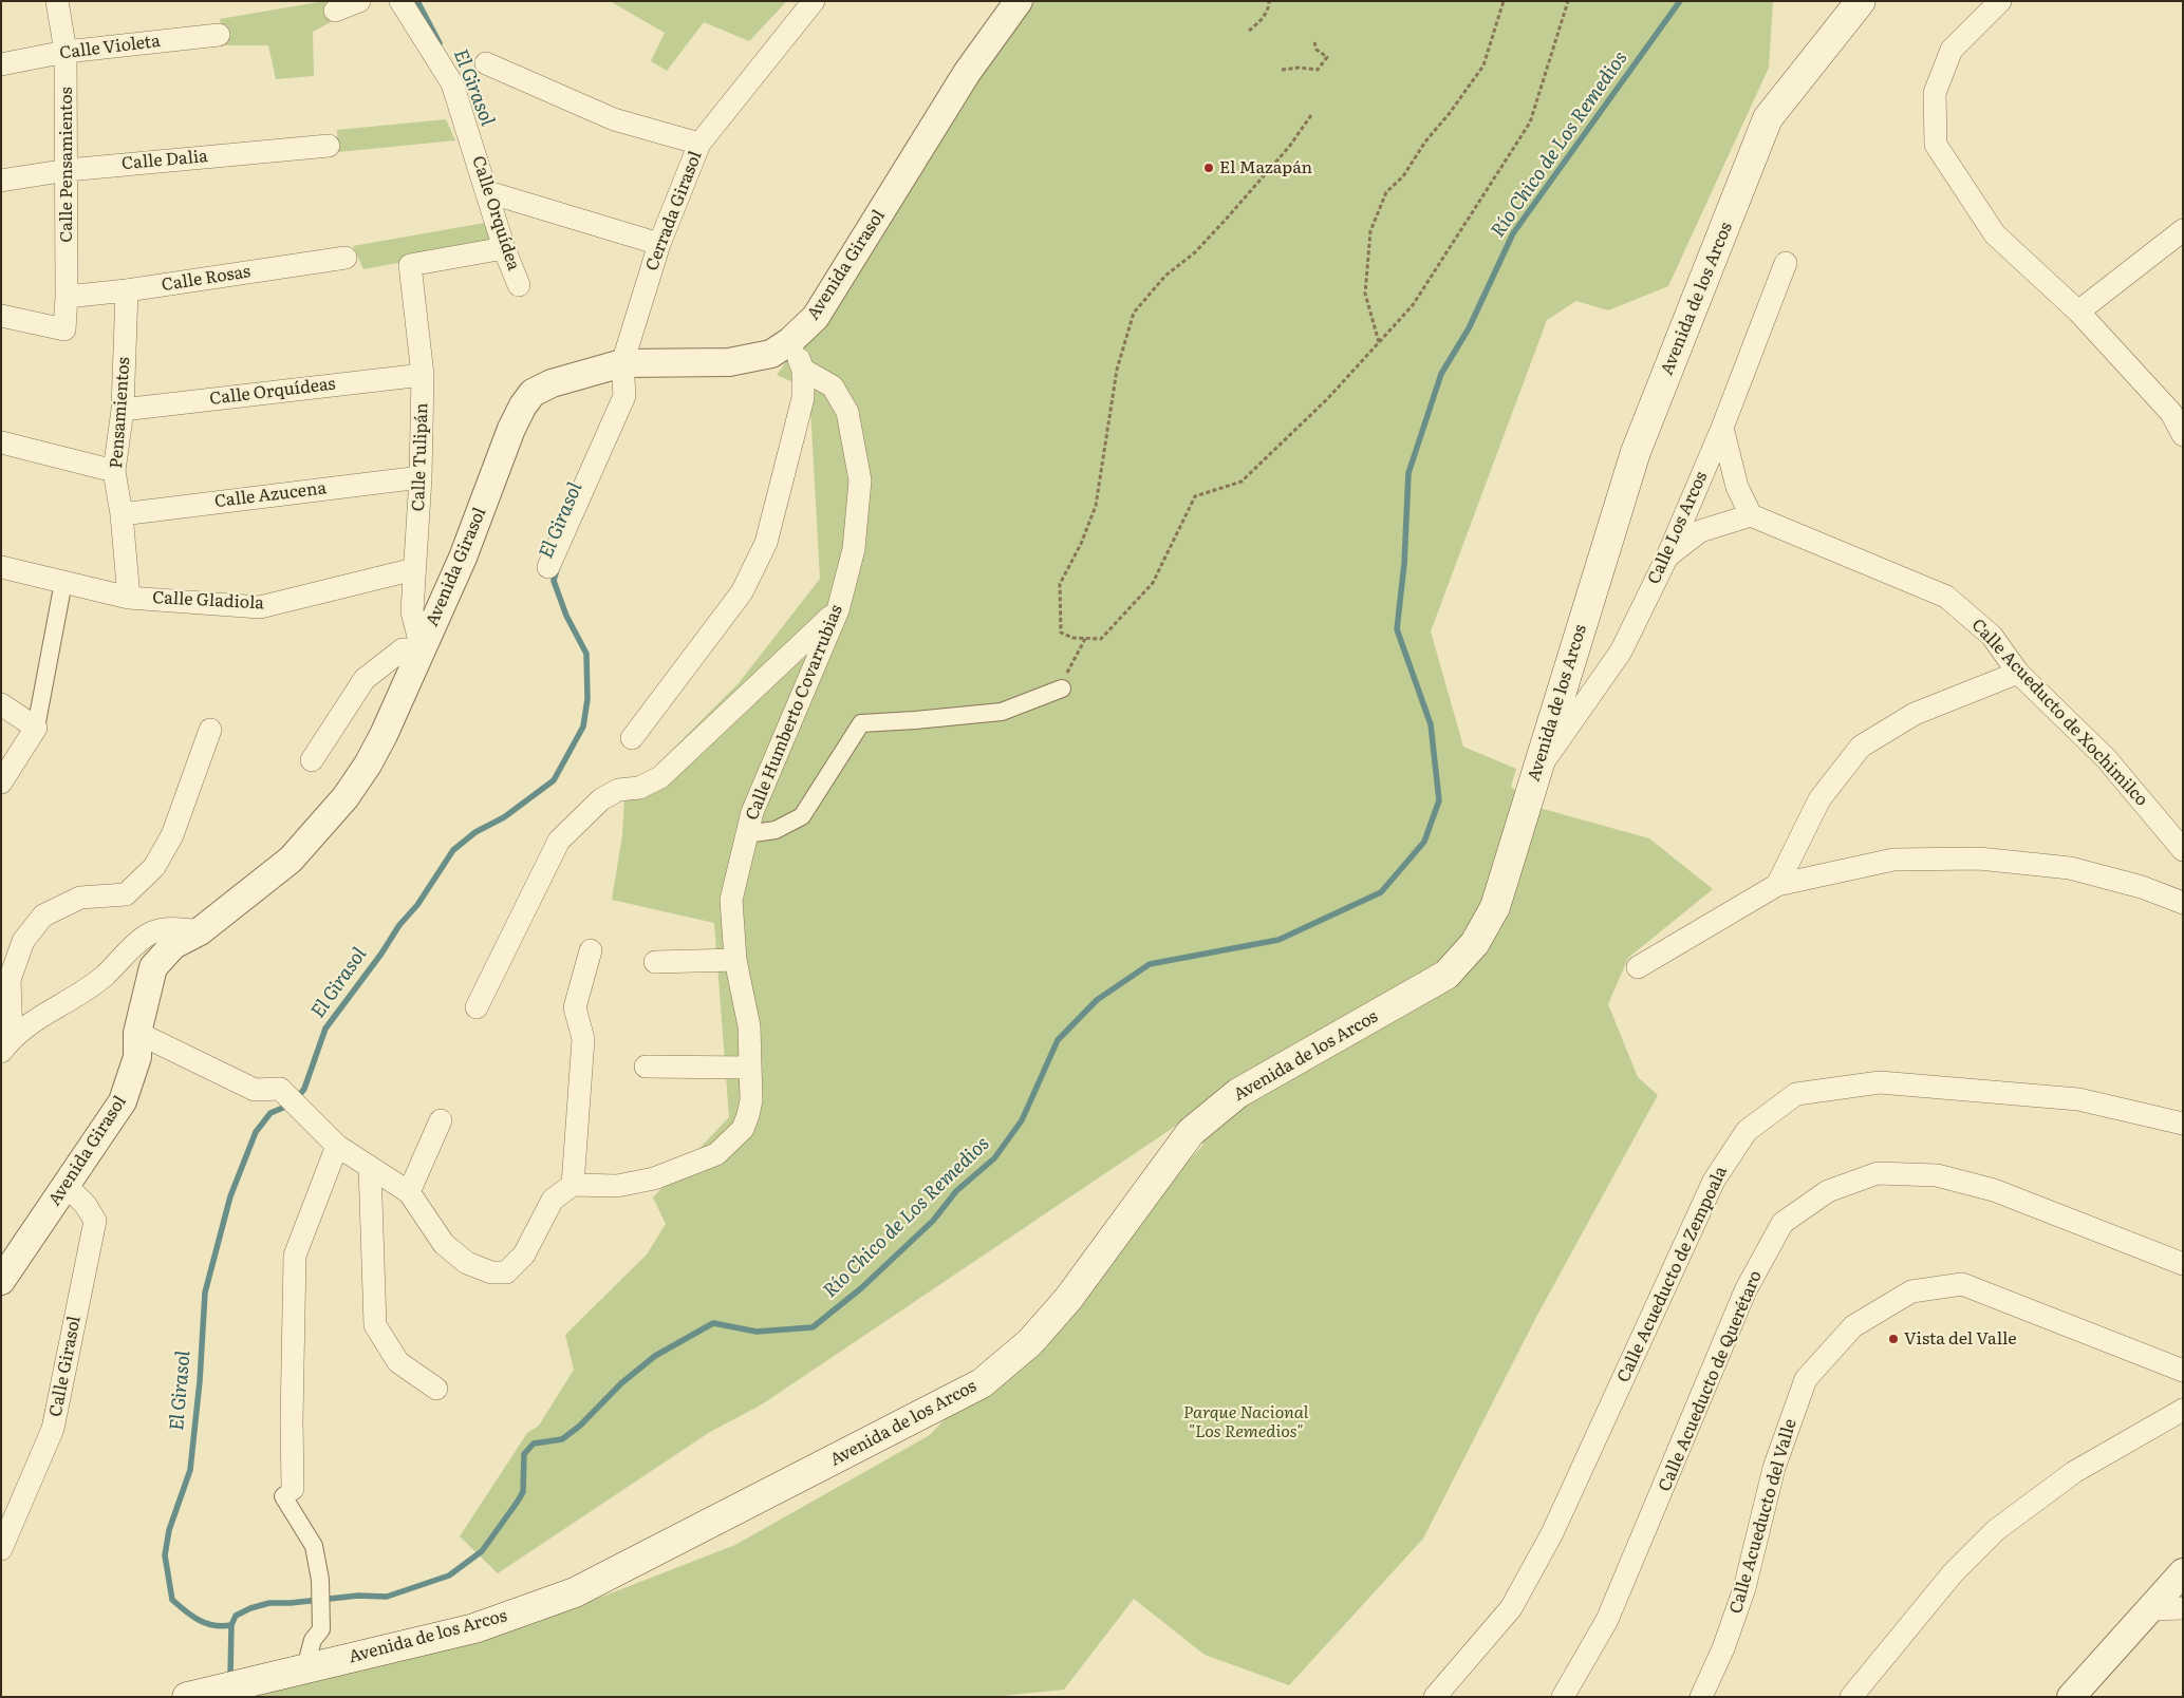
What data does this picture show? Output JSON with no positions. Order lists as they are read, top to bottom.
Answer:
{
  "streets": {
    "main road": ["Avenida de los Arcos"],
    "street": [
      "Calle Violeta",
      "Calle Dalia",
      "Calle Pensamientos",
      "Cerrada Girasol",
      "Calle Orquídea",
      "Avenida Girasol",
      "Calle Rosas",
      "Calle Orquídeas",
      "Pensamientos",
      "Calle Tulipán",
      "Calle Azucena",
      "Calle Los Arcos",
      "Calle Gladiola",
      "Calle Humberto Covarrubias",
      "Calle Acueducto de Xochimilco",
      "Calle Acueducto de Zempoala",
      "Calle Girasol",
      "Calle Acueducto de Querétaro",
      "Calle Acueducto del Valle"
    ]
  },
  "crossings": [
    ["Calle Violeta", "Calle Pensamientos"],
    ["Calle Dalia", "Calle Pensamientos"],
    ["Calle Pensamientos", "Calle Rosas"],
    ["Cerrada Girasol", "Avenida Girasol"],
    ["Calle Orquídea", "Calle Tulipán"],
    ["Avenida Girasol", "Calle Tulipán"],
    ["Avenida Girasol", "Calle Girasol"],
    ["Calle Rosas", "Pensamientos"],
    ["Avenida de los Arcos", "Calle Los Arcos"],
    ["Calle Orquídeas", "Pensamientos"],
    ["Calle Orquídeas", "Calle Tulipán"],
    ["Pensamientos", "Calle Azucena"],
    ["Pensamientos", "Calle Gladiola"],
    ["Calle Tulipán", "Calle Azucena"],
    ["Calle Tulipán", "Calle Gladiola"]
  ],
  "water": ["El Girasol", "Río Chico de Los Remedios"],
  "parks": ["Parque Nacional \"Los Remedios\""],
  "places": ["El Mazapán", "Vista del Valle"]
}
